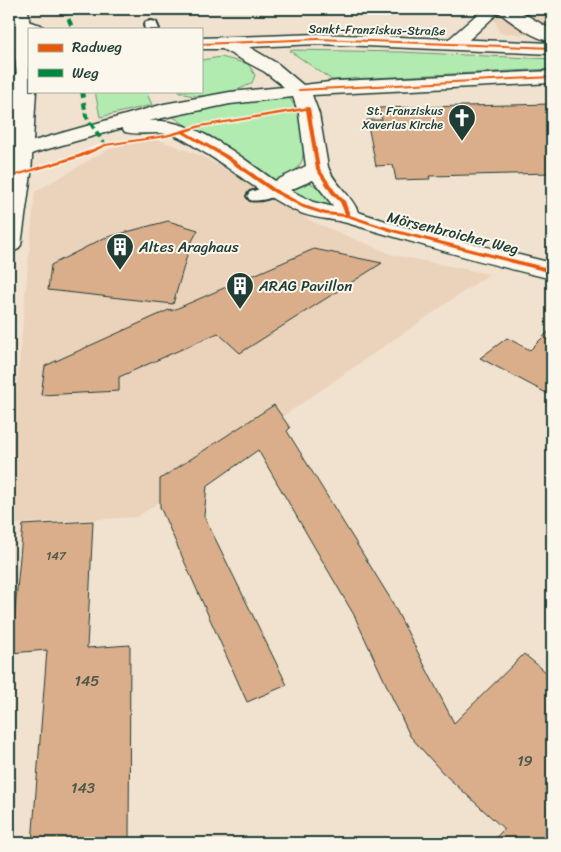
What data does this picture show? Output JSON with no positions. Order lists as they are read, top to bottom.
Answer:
{
  "streets": {
    "main road": ["Sankt-Franziskus-Straße", "Mörsenbroicher Weg"]
  },
  "places": {
    "church": ["St. Franziskus Xaverius Kirche"],
    "building": ["Altes Araghaus", "ARAG Pavillon"]
  },
  "house_numbers": [
    "147",
    "145",
    "19",
    "143"
  ],
  "legend": ["Radweg", "Weg"]
}
